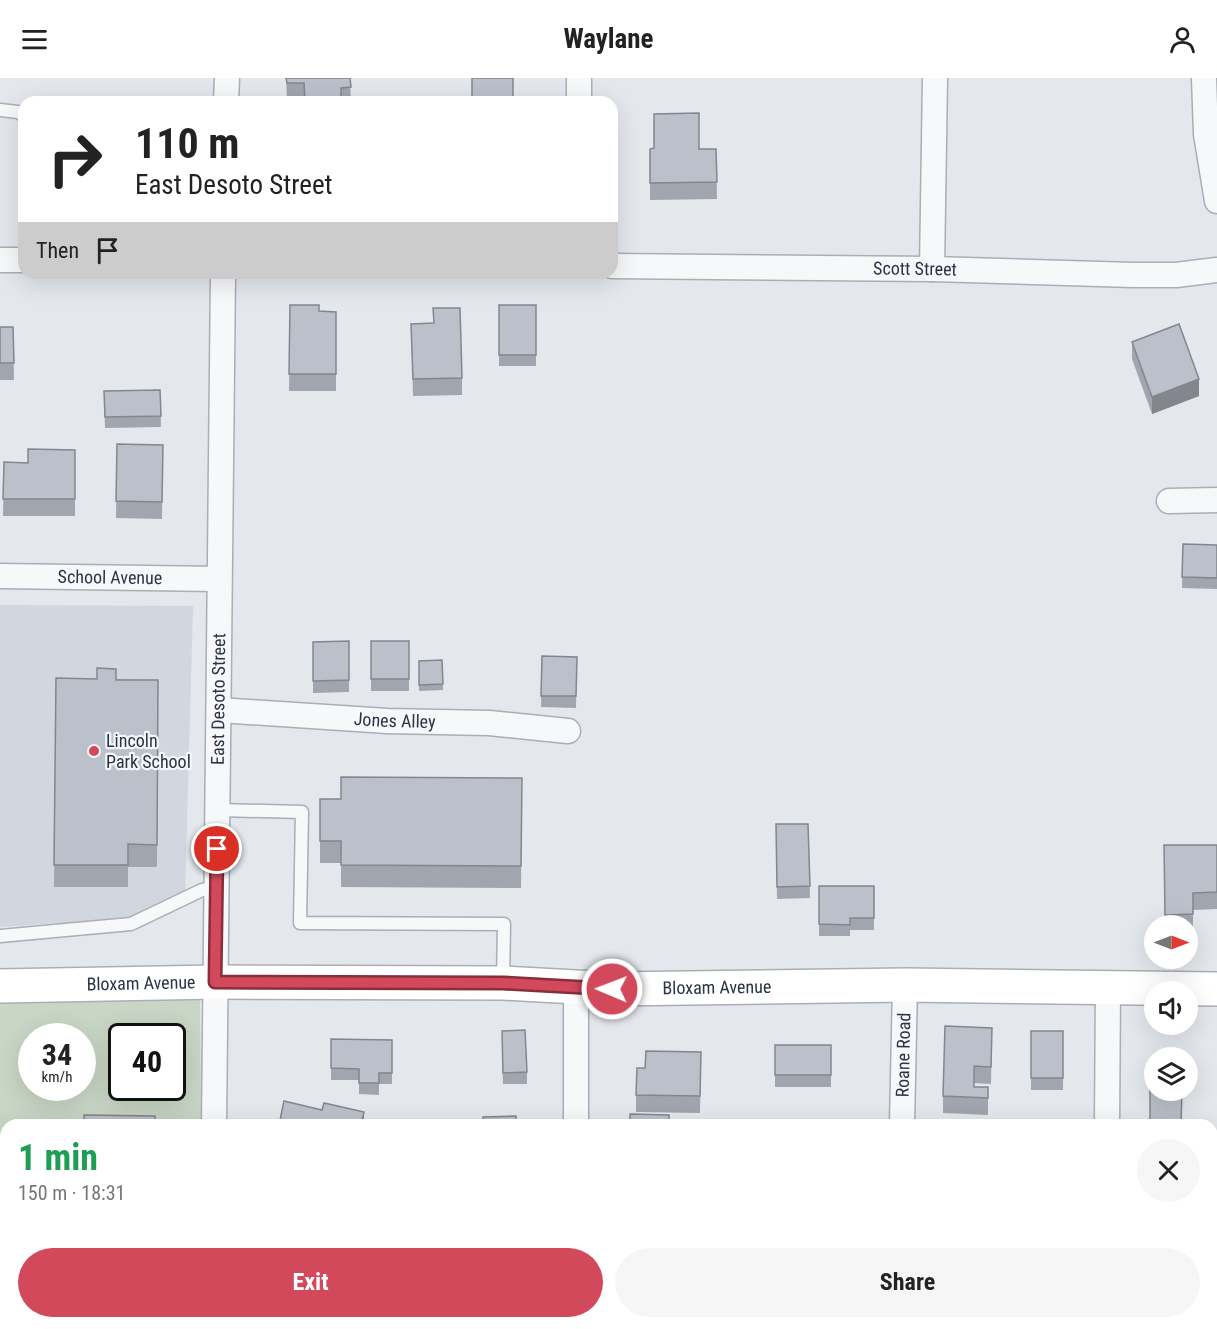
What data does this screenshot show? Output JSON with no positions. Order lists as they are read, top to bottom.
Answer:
{
  "streets": {
    "street": [
      "Scott Street",
      "School Avenue",
      "East Desoto Street",
      "Jones Alley",
      "Bloxam Avenue",
      "Roane Road"
    ]
  },
  "crossings": [
    ["School Avenue", "East Desoto Street"],
    ["East Desoto Street", "Jones Alley"],
    ["East Desoto Street", "Bloxam Avenue"],
    ["Bloxam Avenue", "Roane Road"]
  ],
  "places": ["Lincoln Park School"],
  "north": "right",
  "page": {
    "header": "Waylane",
    "turn": ["110 m", "East Desoto Street"],
    "then": "Then",
    "speed": "34 km/h",
    "limit": "40",
    "heading": ["1 min", "150 m · 18:31"],
    "buttons": ["Exit", "Share"]
  }
}
